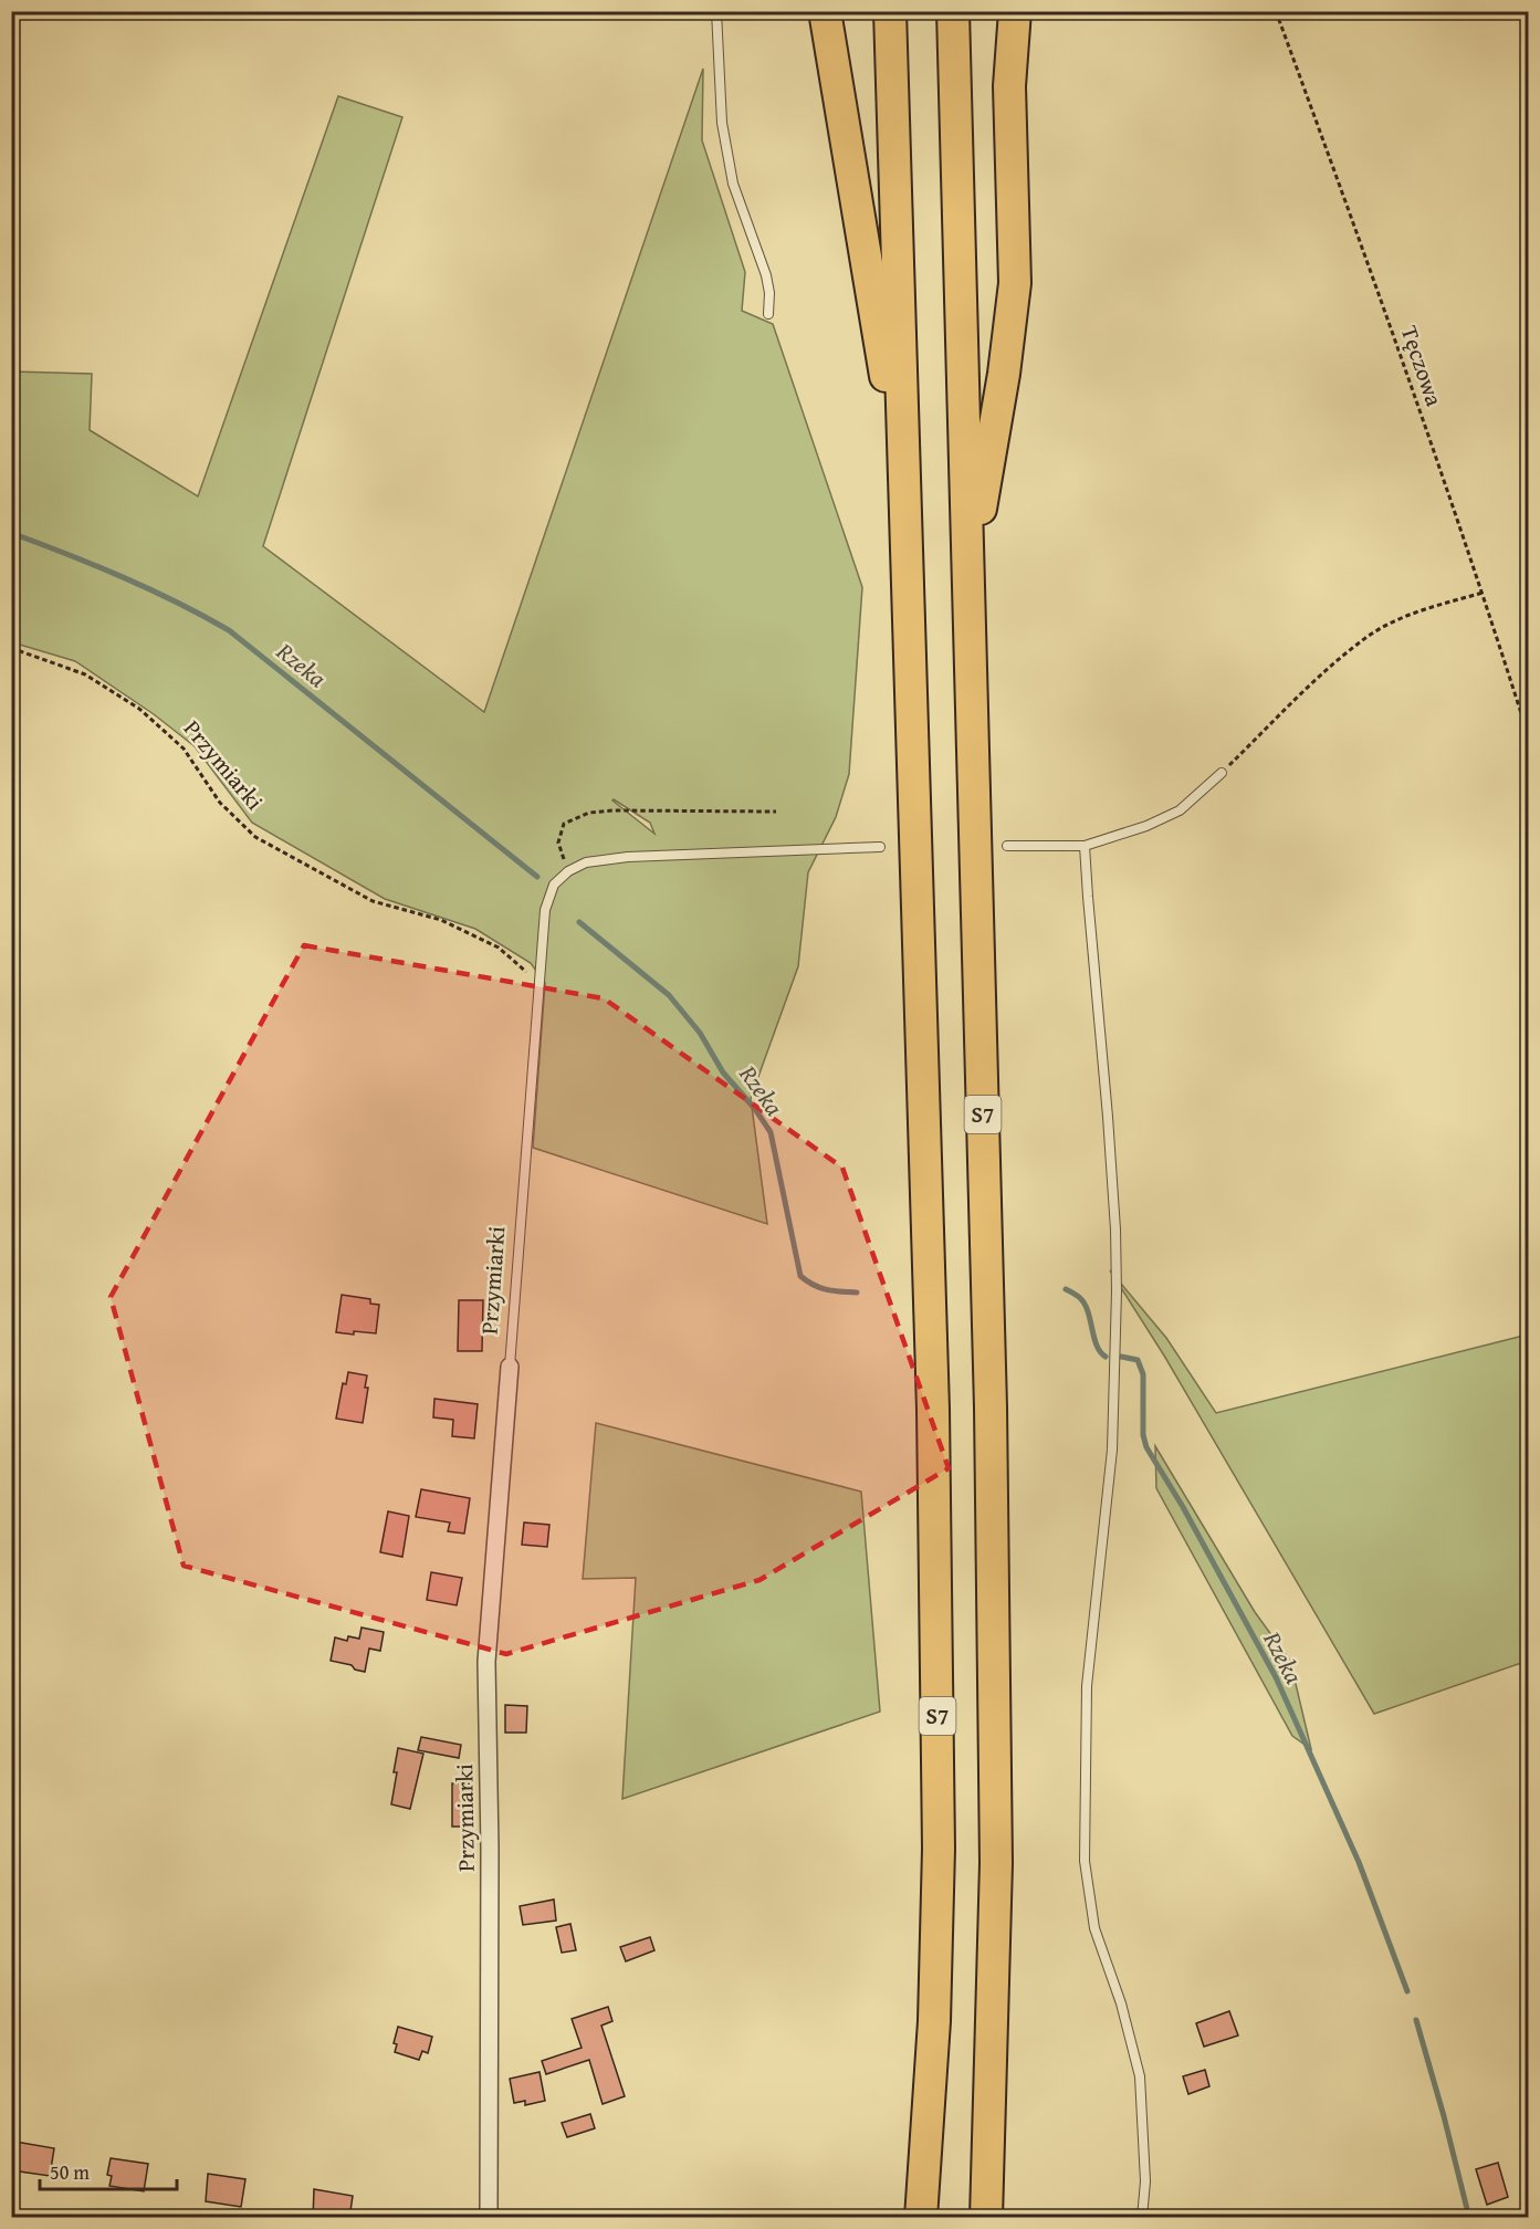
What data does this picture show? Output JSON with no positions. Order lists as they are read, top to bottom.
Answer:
{
  "streets": {
    "highway": ["S7"],
    "street": ["Przymiarki"],
    "path": ["Tęczowa"]
  },
  "water": ["Rzeka"],
  "scale_bar": "50 m"
}
